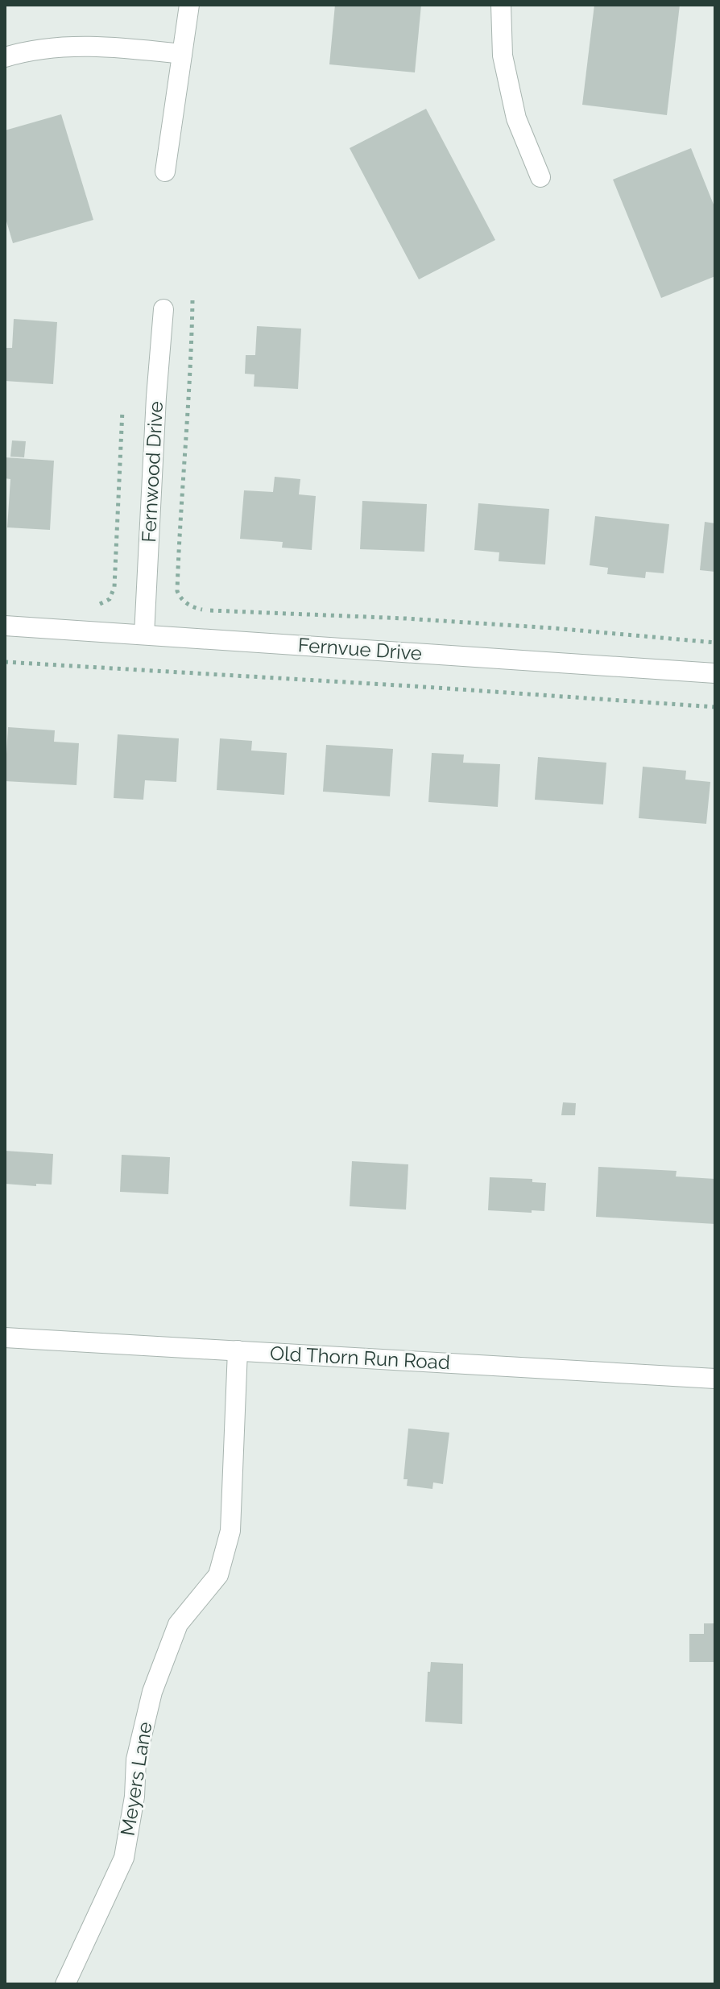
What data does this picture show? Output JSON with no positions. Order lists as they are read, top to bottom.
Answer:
{
  "streets": {
    "street": [
      "Fernwood Drive",
      "Fernvue Drive",
      "Old Thorn Run Road",
      "Meyers Lane"
    ]
  },
  "crossings": [
    ["Fernwood Drive", "Fernvue Drive"],
    ["Old Thorn Run Road", "Meyers Lane"]
  ]
}
